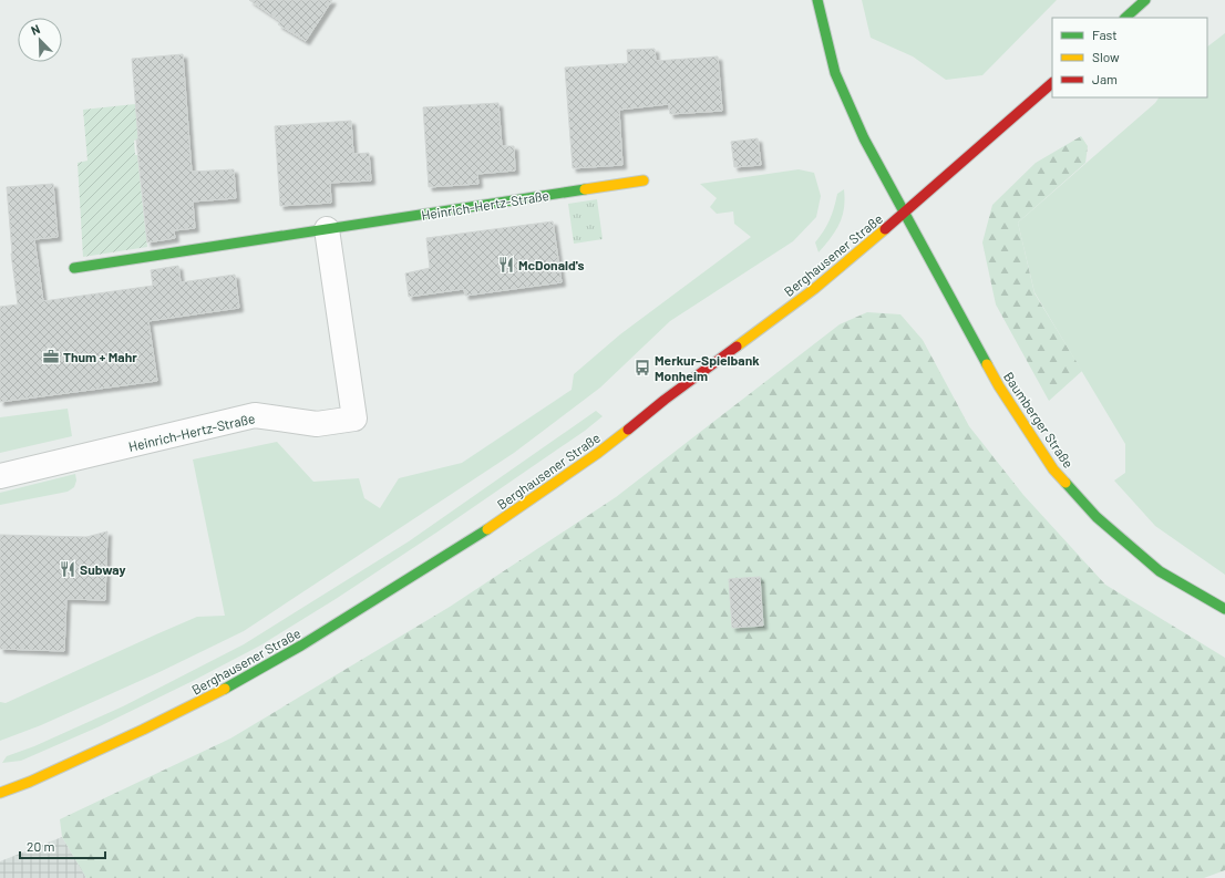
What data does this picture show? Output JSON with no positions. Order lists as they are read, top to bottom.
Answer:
{
  "streets": {
    "street": ["Heinrich-Hertz-Straße", "Berghausener Straße", "Baumberger Straße"]
  },
  "crossings": [
    ["Berghausener Straße", "Baumberger Straße"]
  ],
  "places": {
    "restaurant": ["McDonald's", "Subway"],
    "office": ["Thum + Mahr"],
    "bus stop": ["Merkur-Spielbank Monheim"]
  },
  "legend": ["Fast", "Slow", "Jam"],
  "scale_bar": "20 m",
  "north": "top left"
}
